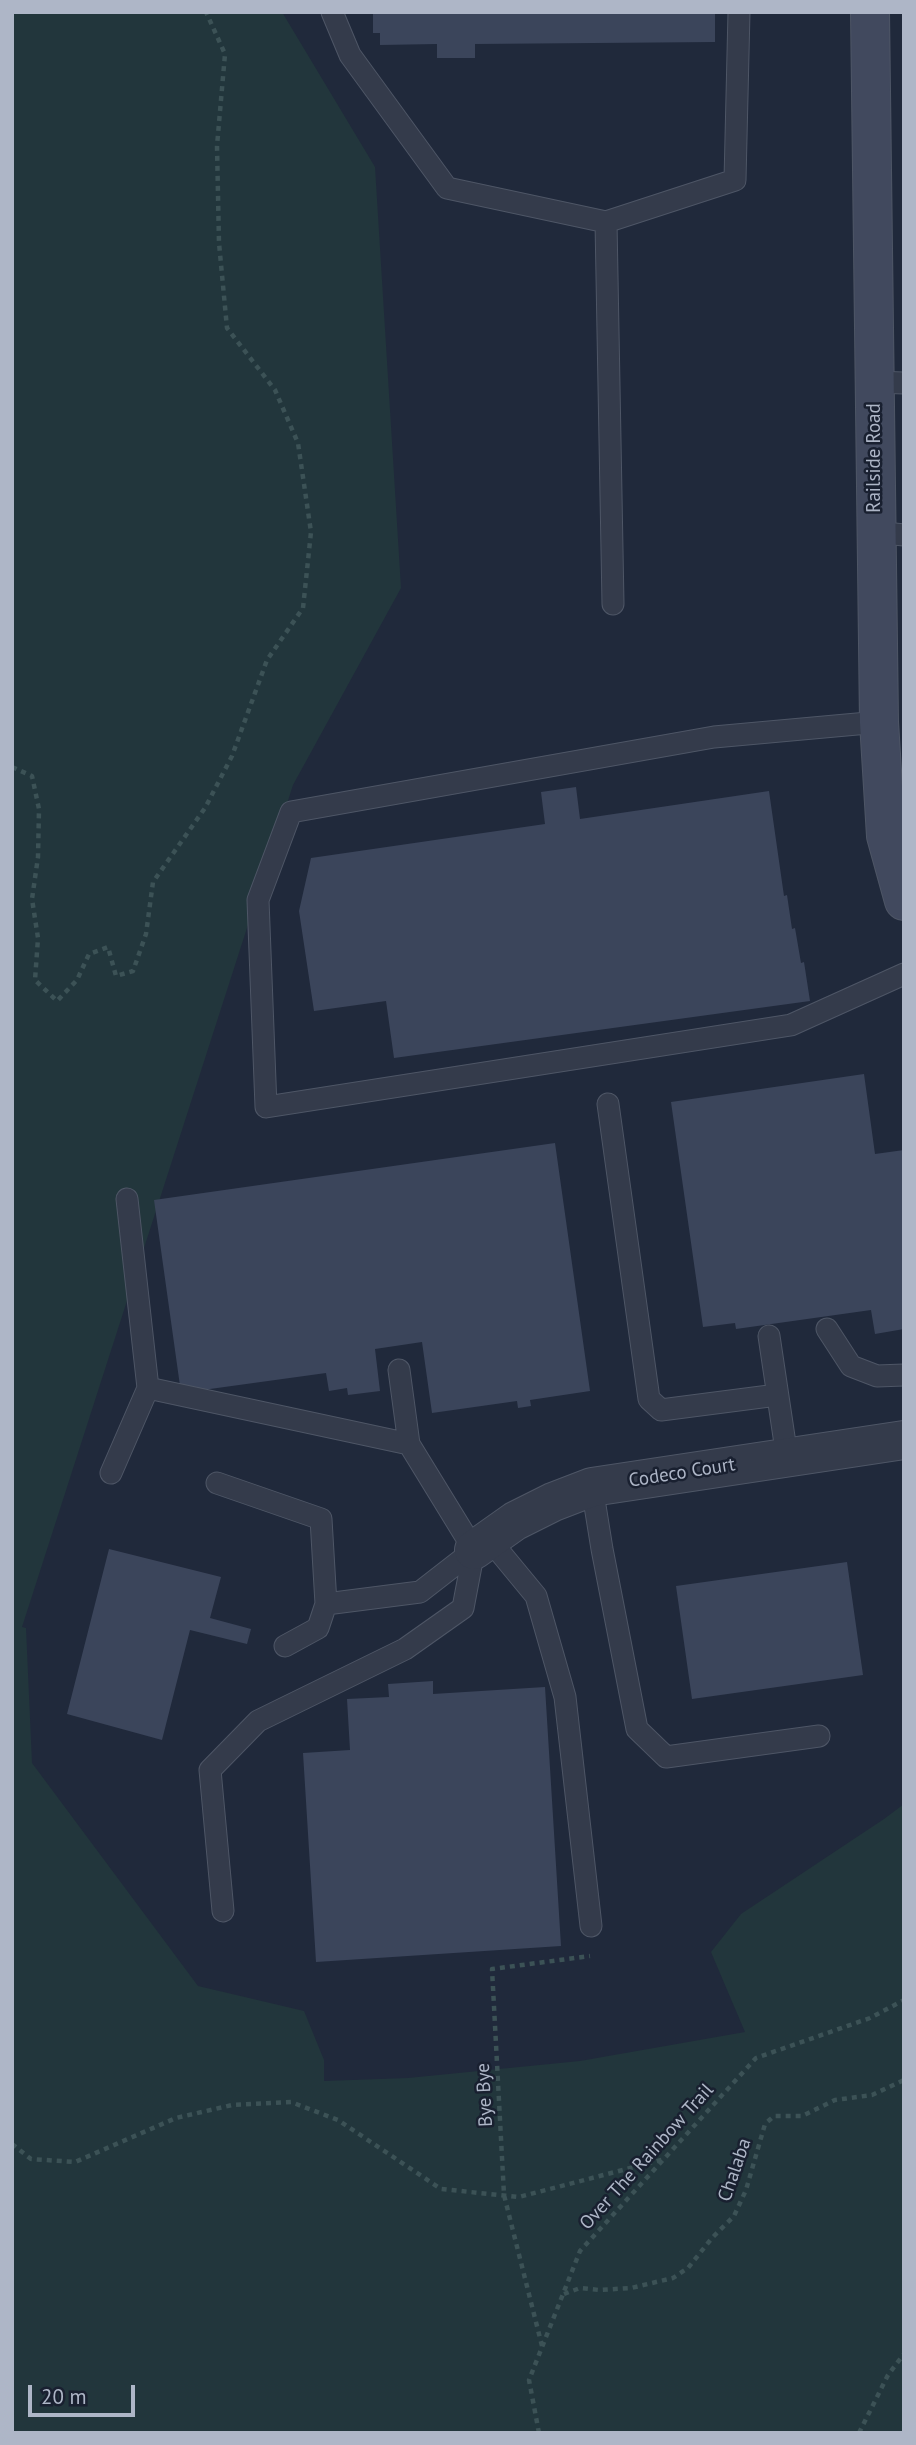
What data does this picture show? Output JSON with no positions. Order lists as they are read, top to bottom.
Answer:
{
  "streets": {
    "street": ["Railside Road", "Codeco Court"],
    "path": ["Bye Bye", "Over The Rainbow Trail", "Chalaba"]
  },
  "crossings": [
    ["Bye Bye", "Over The Rainbow Trail"],
    ["Over The Rainbow Trail", "Chalaba"]
  ],
  "scale_bar": "20 m"
}
